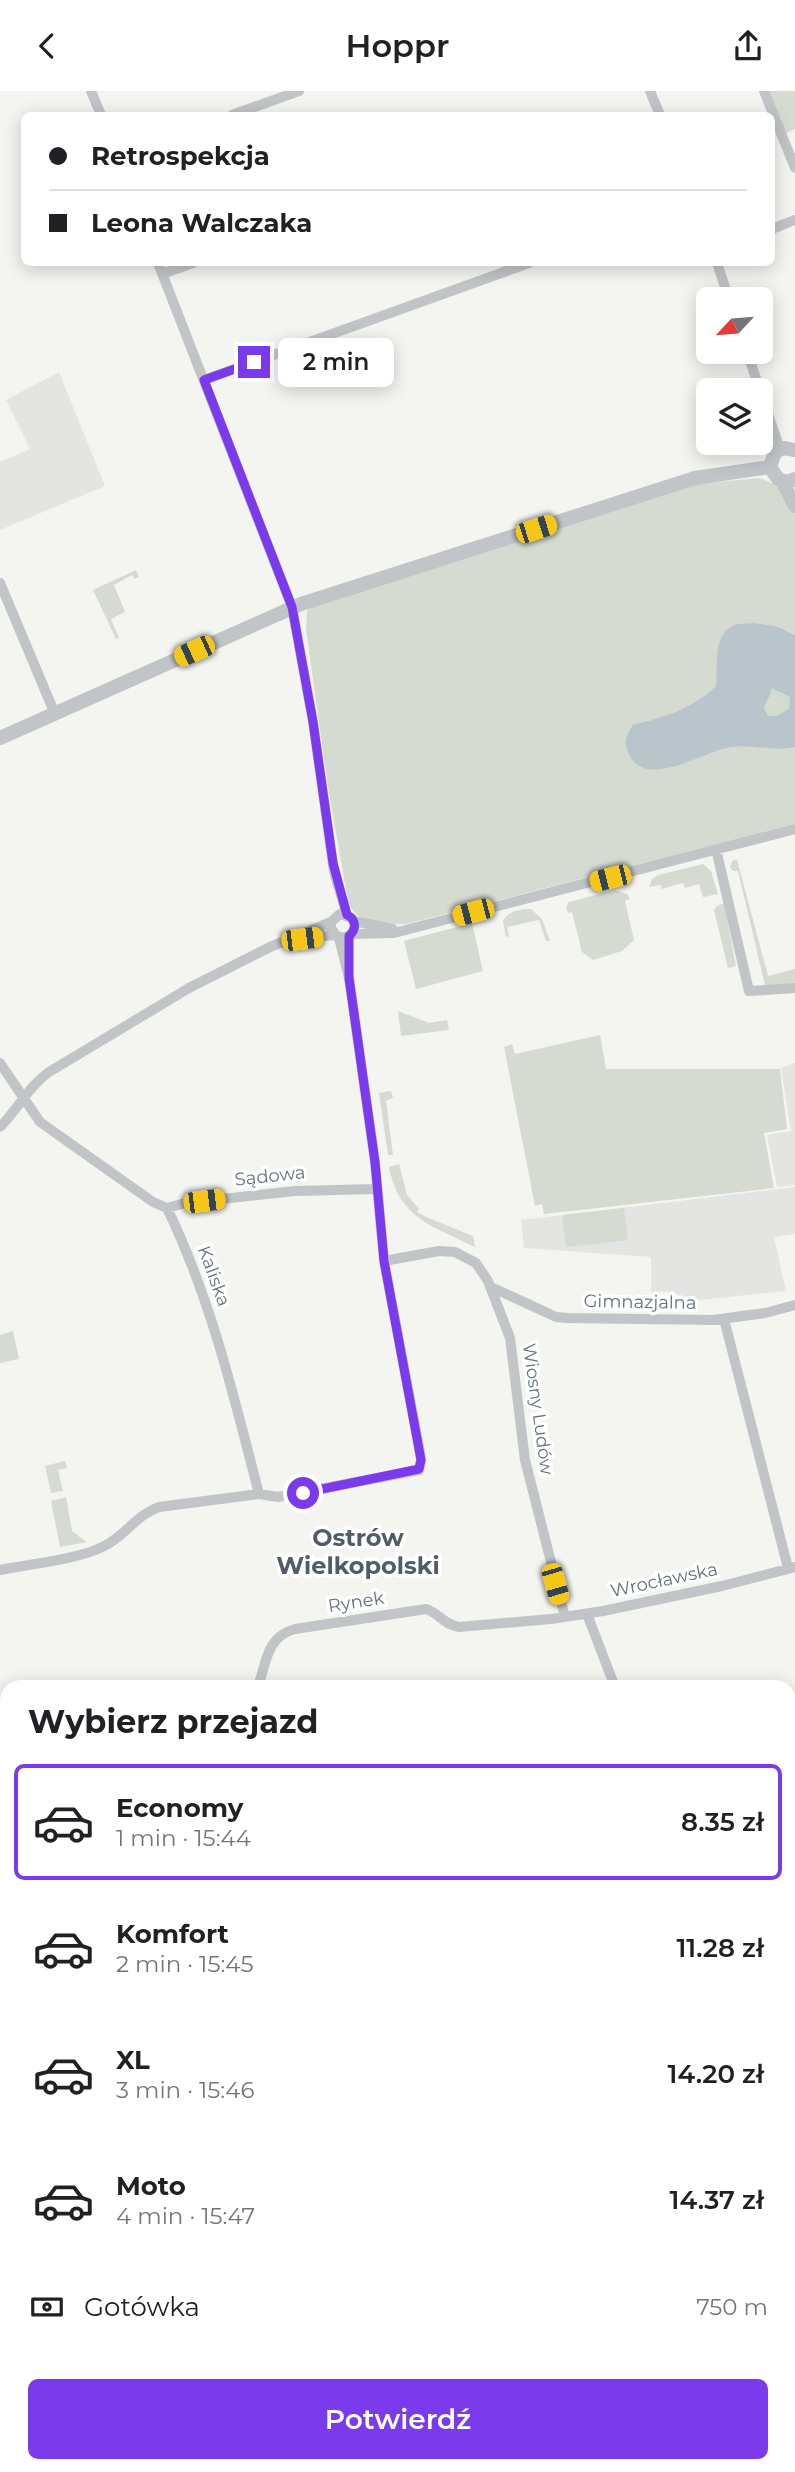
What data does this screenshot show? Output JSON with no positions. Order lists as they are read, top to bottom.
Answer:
{
  "streets": {
    "street": [
      "Sądowa",
      "Kaliska",
      "Gimnazjalna",
      "Wiosny Ludów",
      "Wrocławska",
      "Rynek"
    ]
  },
  "crossings": [
    ["Sądowa", "Kaliska"],
    ["Gimnazjalna", "Wiosny Ludów"],
    ["Wiosny Ludów", "Wrocławska"],
    ["Wrocławska", "Rynek"]
  ],
  "districts": ["Ostrów Wielkopolski"],
  "north": "bottom left",
  "page": {
    "header": "Hoppr",
    "banner": ["Retrospekcja", "Leona Walczaka"],
    "bubble": "2 min",
    "heading": "Wybierz przejazd",
    "list": [
      {
        "name": "Economy",
        "note": "1 min · 15:44",
        "value": "8.35 zł"
      },
      {
        "name": "Komfort",
        "note": "2 min · 15:45",
        "value": "11.28 zł"
      },
      {
        "name": "XL",
        "note": "3 min · 15:46",
        "value": "14.20 zł"
      },
      {
        "name": "Moto",
        "note": "4 min · 15:47",
        "value": "14.37 zł"
      }
    ],
    "pay": ["Gotówka", "750 m"],
    "buttons": "Potwierdź"
  }
}
